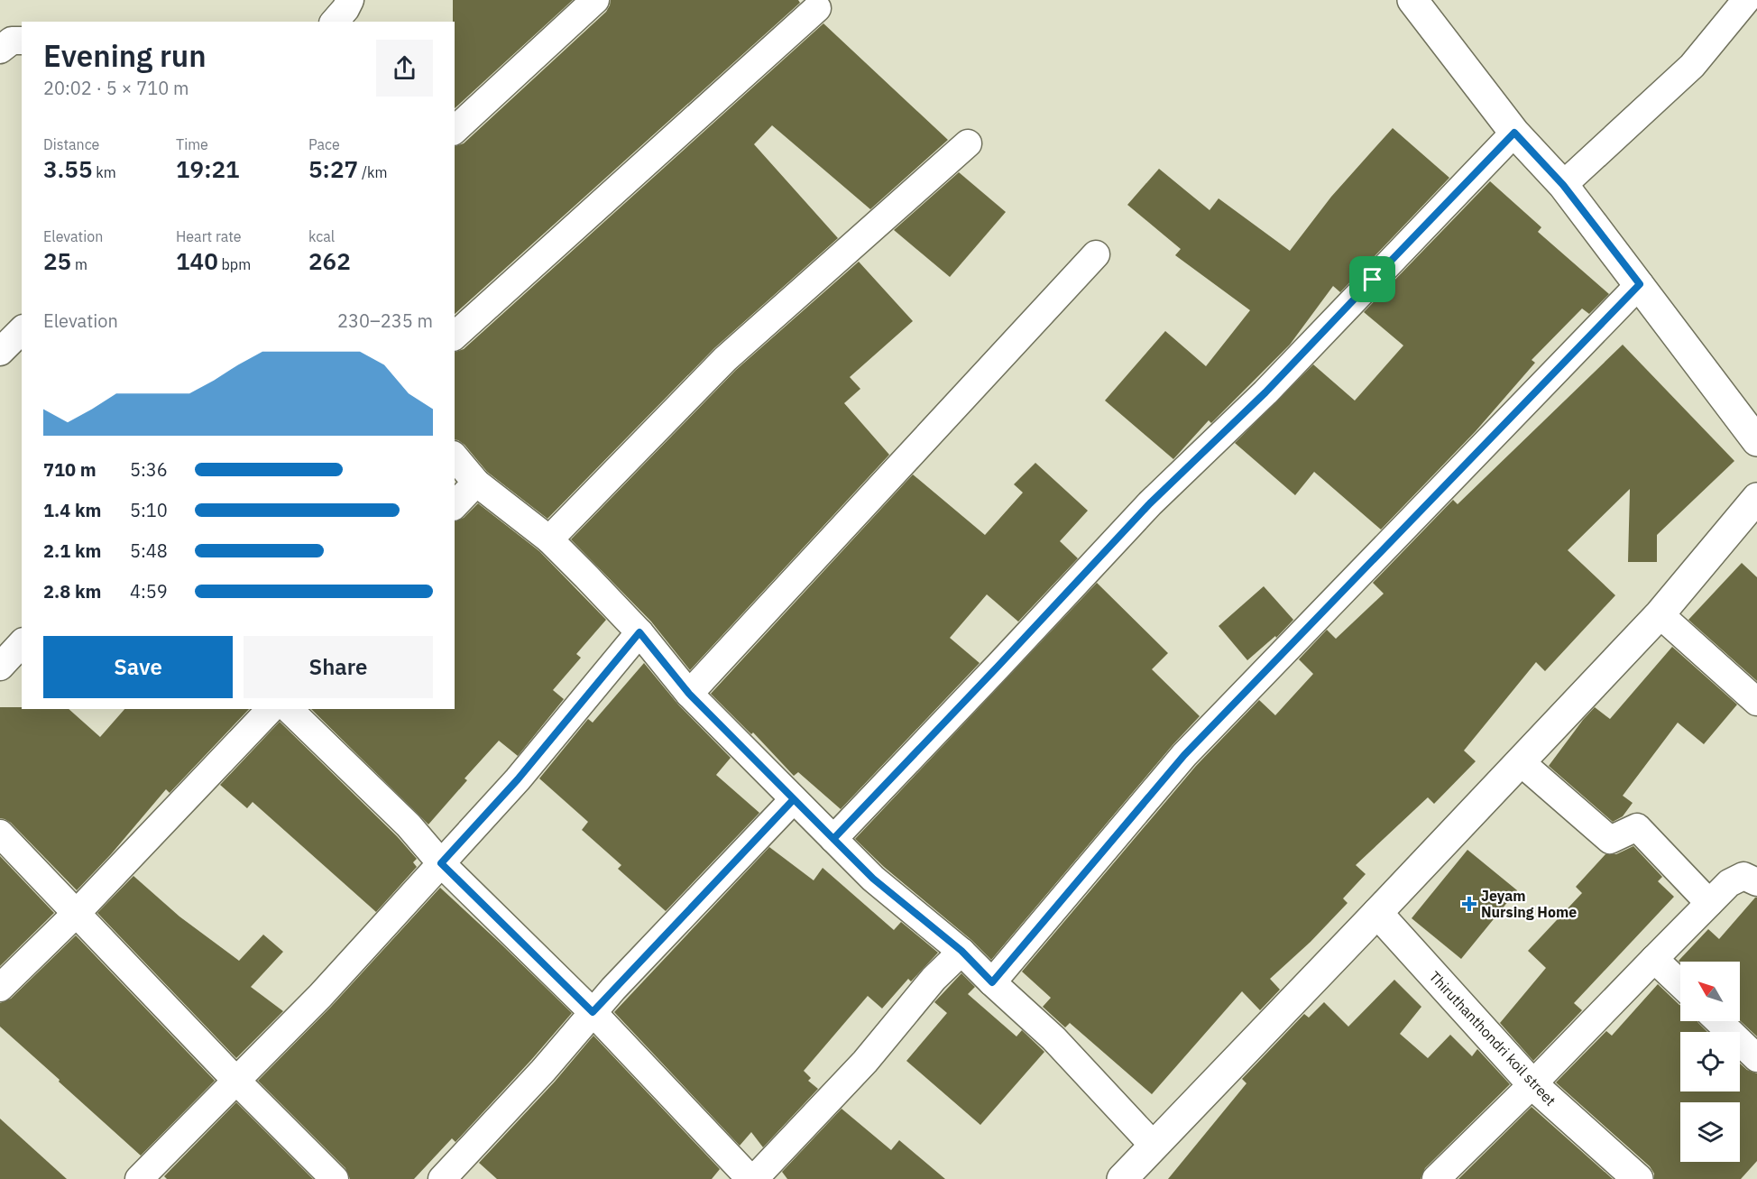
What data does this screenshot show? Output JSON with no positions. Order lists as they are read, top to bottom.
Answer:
{
  "streets": {
    "street": ["Thiruthanthondri koil street"]
  },
  "places": {
    "health": ["Jeyam Nursing Home"]
  },
  "north": "top left",
  "page": {
    "heading": ["Evening run", "20:02 · 5 × 710 m"],
    "stats": [
      ["Distance", "3.55 km"],
      ["Time", "19:21"],
      ["Pace", "5:27 /km"],
      ["Elevation", "25 m"],
      ["Heart rate", "140 bpm"],
      ["kcal", "262"]
    ],
    "chart": ["Elevation", "230–235 m"],
    "list": [
      {
        "name": "710 m",
        "note": "5:36"
      },
      {
        "name": "1.4 km",
        "note": "5:10"
      },
      {
        "name": "2.1 km",
        "note": "5:48"
      },
      {
        "name": "2.8 km",
        "note": "4:59"
      }
    ],
    "buttons": ["Save", "Share"]
  }
}
